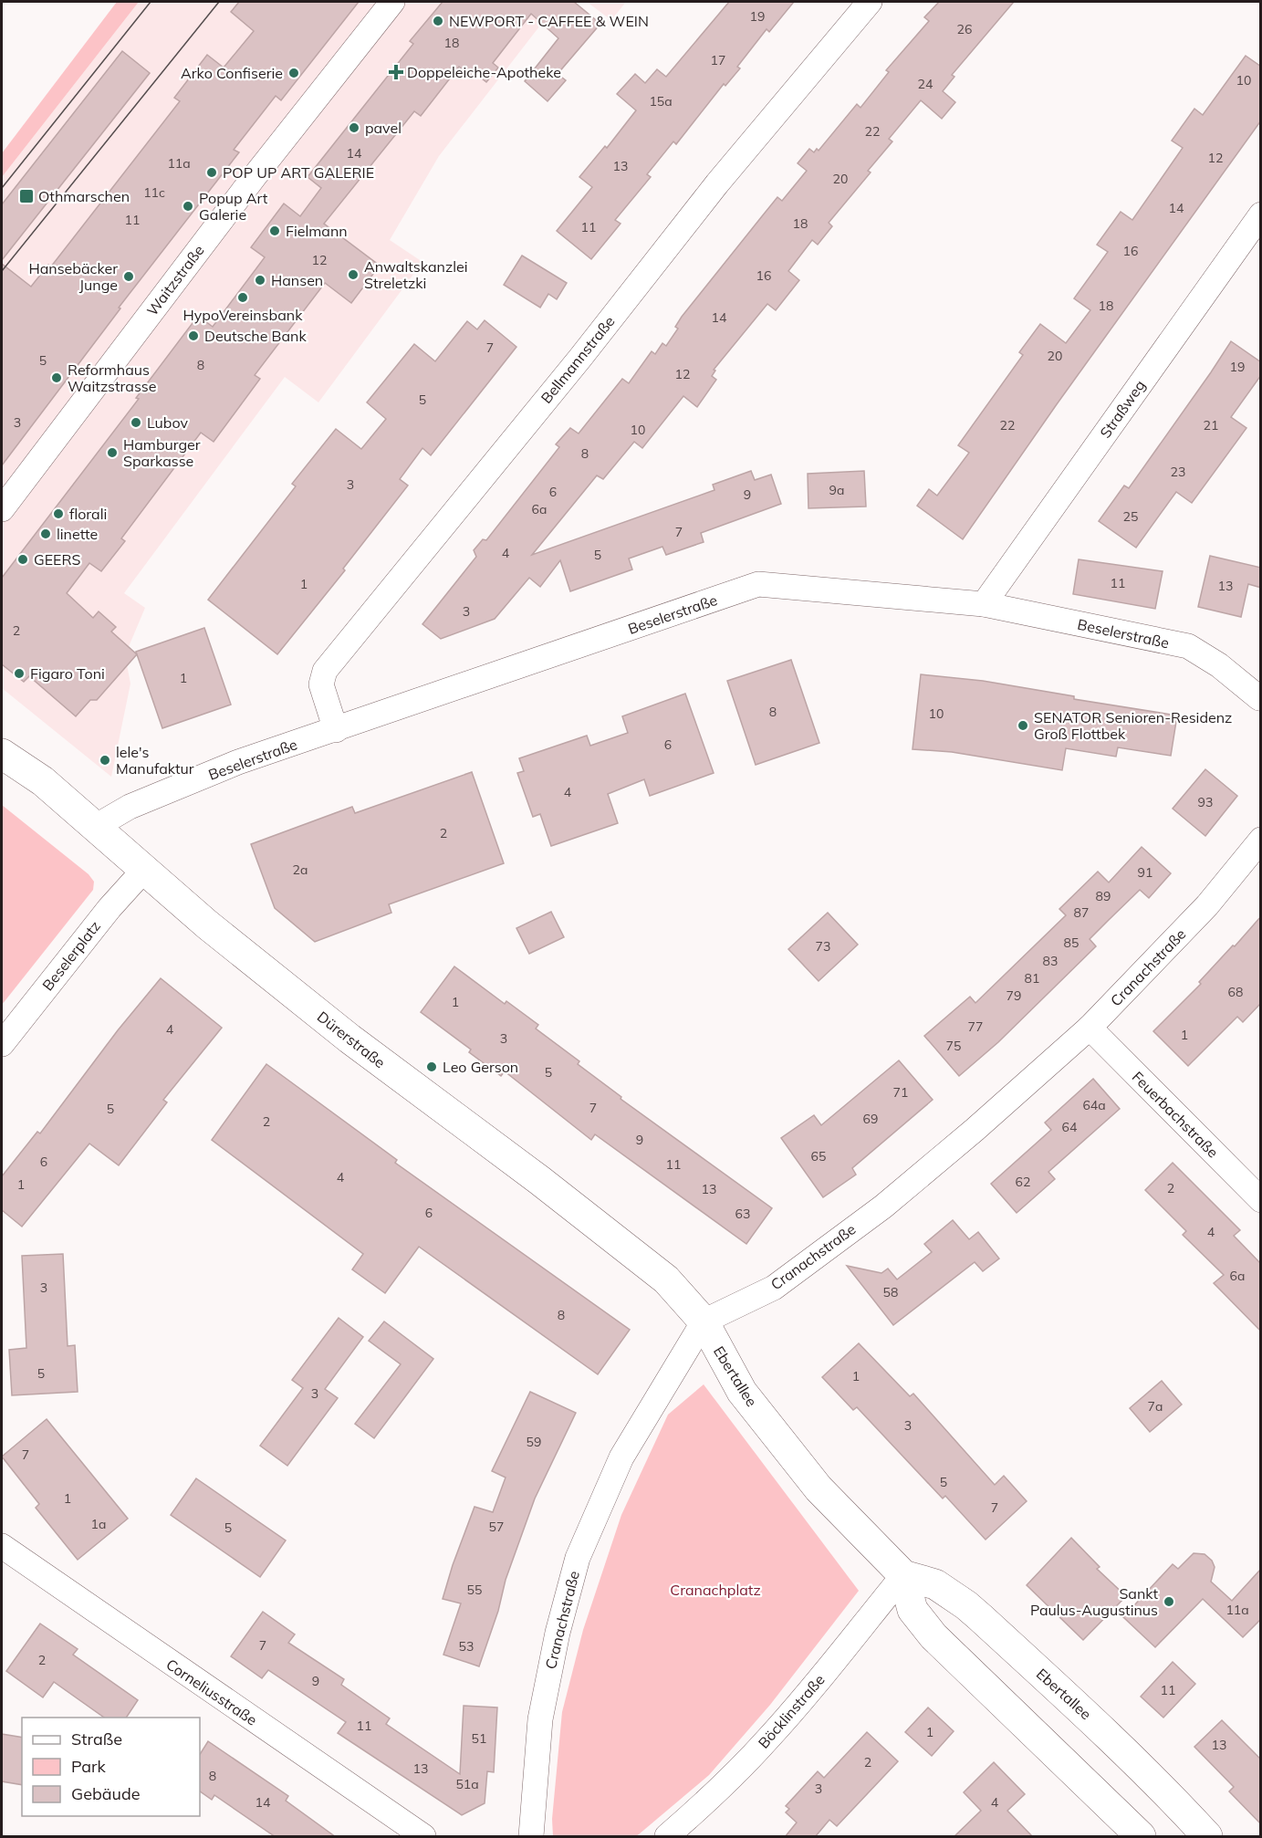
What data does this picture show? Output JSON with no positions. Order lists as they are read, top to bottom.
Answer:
{
  "streets": {
    "main road": ["Dürerstraße", "Ebertallee"],
    "street": [
      "Waitzstraße",
      "Bellmannstraße",
      "Straßweg",
      "Beselerstraße",
      "Beselerplatz",
      "Cranachstraße",
      "Feuerbachstraße",
      "Corneliusstraße",
      "Böcklinstraße"
    ]
  },
  "crossings": [
    ["Bellmannstraße", "Beselerstraße"],
    ["Straßweg", "Beselerstraße"],
    ["Beselerstraße", "Dürerstraße"],
    ["Beselerplatz", "Dürerstraße"],
    ["Cranachstraße", "Dürerstraße"],
    ["Cranachstraße", "Feuerbachstraße"],
    ["Cranachstraße", "Ebertallee"],
    ["Dürerstraße", "Ebertallee"],
    ["Ebertallee", "Böcklinstraße"]
  ],
  "parks": ["Cranachplatz"],
  "places": {
    "other": [
      "NEWPORT - CAFFEE & WEIN",
      "Arko Confiserie",
      "pavel",
      "POP UP ART GALERIE",
      "Popup Art Galerie",
      "Fielmann",
      "Anwaltskanzlei Streletzki",
      "Hansebäcker Junge",
      "Hansen",
      "HypoVereinsbank",
      "Deutsche Bank",
      "Reformhaus Waitzstrasse",
      "Lubov",
      "Hamburger Sparkasse",
      "florali",
      "linette",
      "GEERS",
      "Figaro Toni",
      "SENATOR Senioren-Residenz Groß Flottbek",
      "lele's Manufaktur",
      "Leo Gerson",
      "Sankt Paulus-Augustinus"
    ],
    "health": ["Doppeleiche-Apotheke"],
    "transit": ["Othmarschen"]
  },
  "house_numbers": [
    "19",
    "26",
    "18",
    "17",
    "10",
    "24",
    "15a",
    "22",
    "14",
    "12",
    "11a",
    "13",
    "20",
    "11c",
    "14",
    "11",
    "18",
    "11",
    "16",
    "12",
    "16",
    "18",
    "14",
    "7",
    "20",
    "5",
    "8",
    "19",
    "12",
    "5",
    "3",
    "22",
    "21",
    "10",
    "8",
    "23",
    "3",
    "9a",
    "6",
    "9",
    "6a",
    "25",
    "7",
    "4",
    "5",
    "11",
    "1",
    "13",
    "3",
    "2",
    "1",
    "8",
    "10",
    "6",
    "4",
    "93",
    "2",
    "2a",
    "91",
    "89",
    "87",
    "85",
    "73",
    "83",
    "81",
    "68",
    "79",
    "1",
    "77",
    "4",
    "1",
    "3",
    "75",
    "5",
    "71",
    "64a",
    "7",
    "5",
    "69",
    "2",
    "64",
    "9",
    "65",
    "6",
    "11",
    "4",
    "62",
    "1",
    "2",
    "13",
    "6",
    "63",
    "4",
    "6a",
    "3",
    "58",
    "8",
    "5",
    "1",
    "3",
    "7a",
    "3",
    "59",
    "7",
    "5",
    "1",
    "7",
    "1a",
    "57",
    "5",
    "55",
    "11a",
    "7",
    "53",
    "2",
    "9",
    "11",
    "11",
    "1",
    "51",
    "13",
    "2",
    "13",
    "8",
    "51a",
    "3",
    "14",
    "4"
  ],
  "legend": ["Straße", "Park", "Gebäude"]
}
